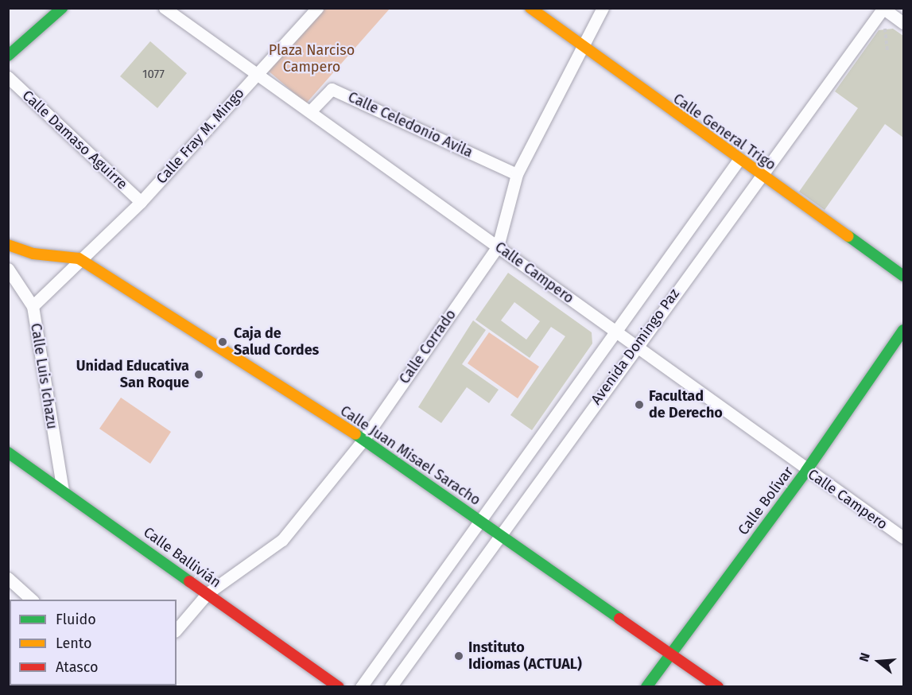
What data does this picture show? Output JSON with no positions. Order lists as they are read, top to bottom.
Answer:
{
  "streets": {
    "street": [
      "Calle Celedonio Avila",
      "Calle General Trigo",
      "Calle Fray M. Mingo",
      "Calle Damaso Aguirre",
      "Calle Campero",
      "Calle Corrado",
      "Avenida Domingo Paz",
      "Calle Luis Ichazu",
      "Calle Juan Misael Saracho",
      "Calle Bolívar",
      "Calle Ballivián"
    ]
  },
  "crossings": [
    ["Calle Celedonio Avila", "Calle Campero"],
    ["Calle Celedonio Avila", "Calle Corrado"],
    ["Calle General Trigo", "Calle Corrado"],
    ["Calle General Trigo", "Avenida Domingo Paz"],
    ["Calle Fray M. Mingo", "Calle Damaso Aguirre"],
    ["Calle Fray M. Mingo", "Calle Campero"],
    ["Calle Fray M. Mingo", "Calle Luis Ichazu"],
    ["Calle Fray M. Mingo", "Calle Juan Misael Saracho"],
    ["Calle Campero", "Calle Corrado"],
    ["Calle Campero", "Avenida Domingo Paz"],
    ["Calle Campero", "Calle Bolívar"],
    ["Calle Corrado", "Calle Juan Misael Saracho"],
    ["Calle Corrado", "Calle Ballivián"],
    ["Avenida Domingo Paz", "Calle Juan Misael Saracho"],
    ["Calle Luis Ichazu", "Calle Ballivián"],
    ["Calle Juan Misael Saracho", "Calle Bolívar"]
  ],
  "parks": ["Plaza Narciso Campero"],
  "places": [
    "Caja de Salud Cordes",
    "Unidad Educativa San Roque",
    "Facultad de Derecho",
    "Instituto Idiomas (ACTUAL)"
  ],
  "house_numbers": ["1077"],
  "legend": ["Fluido", "Lento", "Atasco"],
  "north": "left"
}
